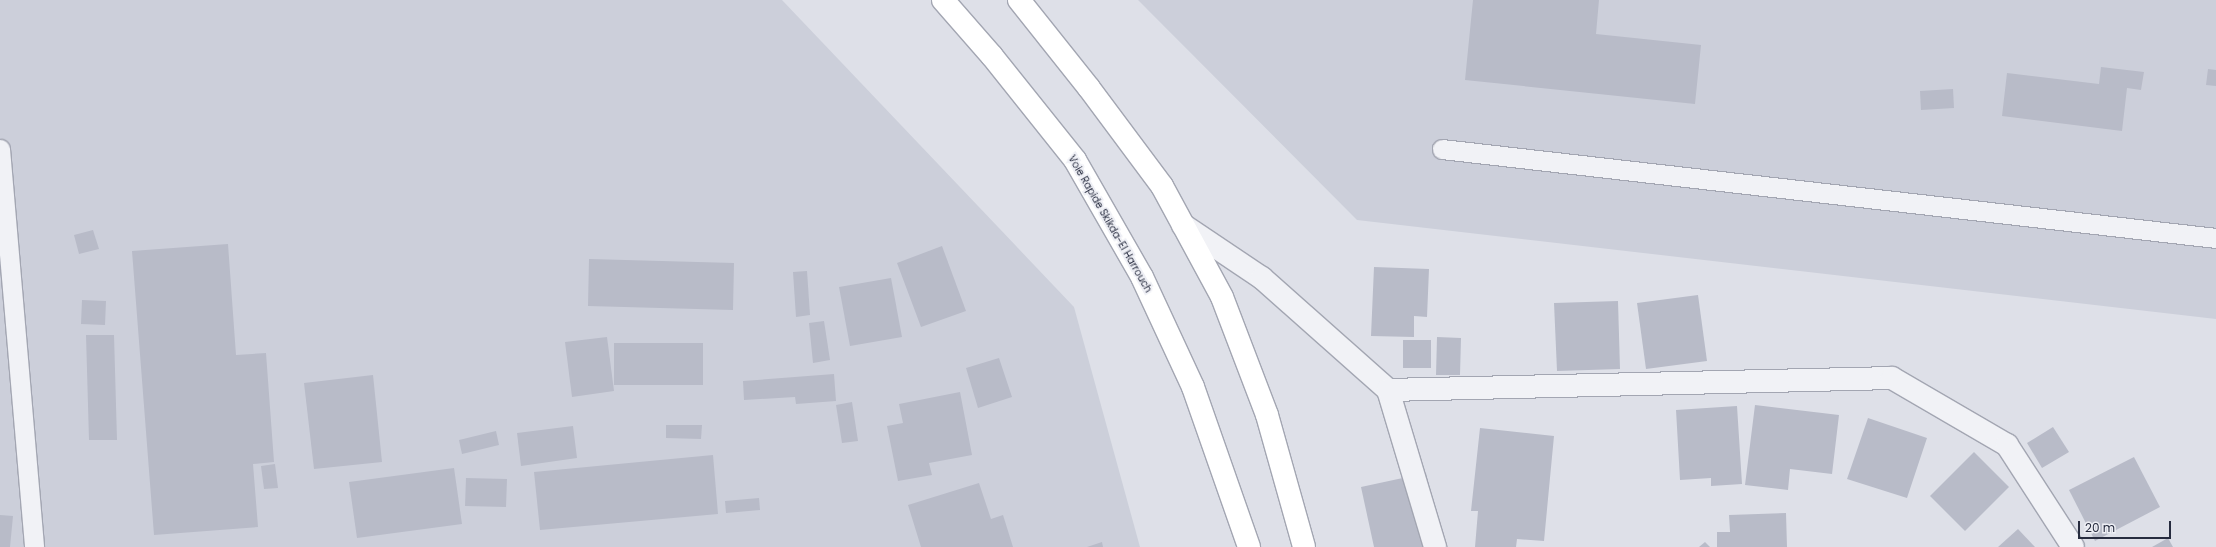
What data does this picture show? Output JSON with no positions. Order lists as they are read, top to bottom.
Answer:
{
  "streets": {
    "highway": ["Voie Rapide Skikda-El Harrouch"]
  },
  "scale_bar": "20 m"
}
